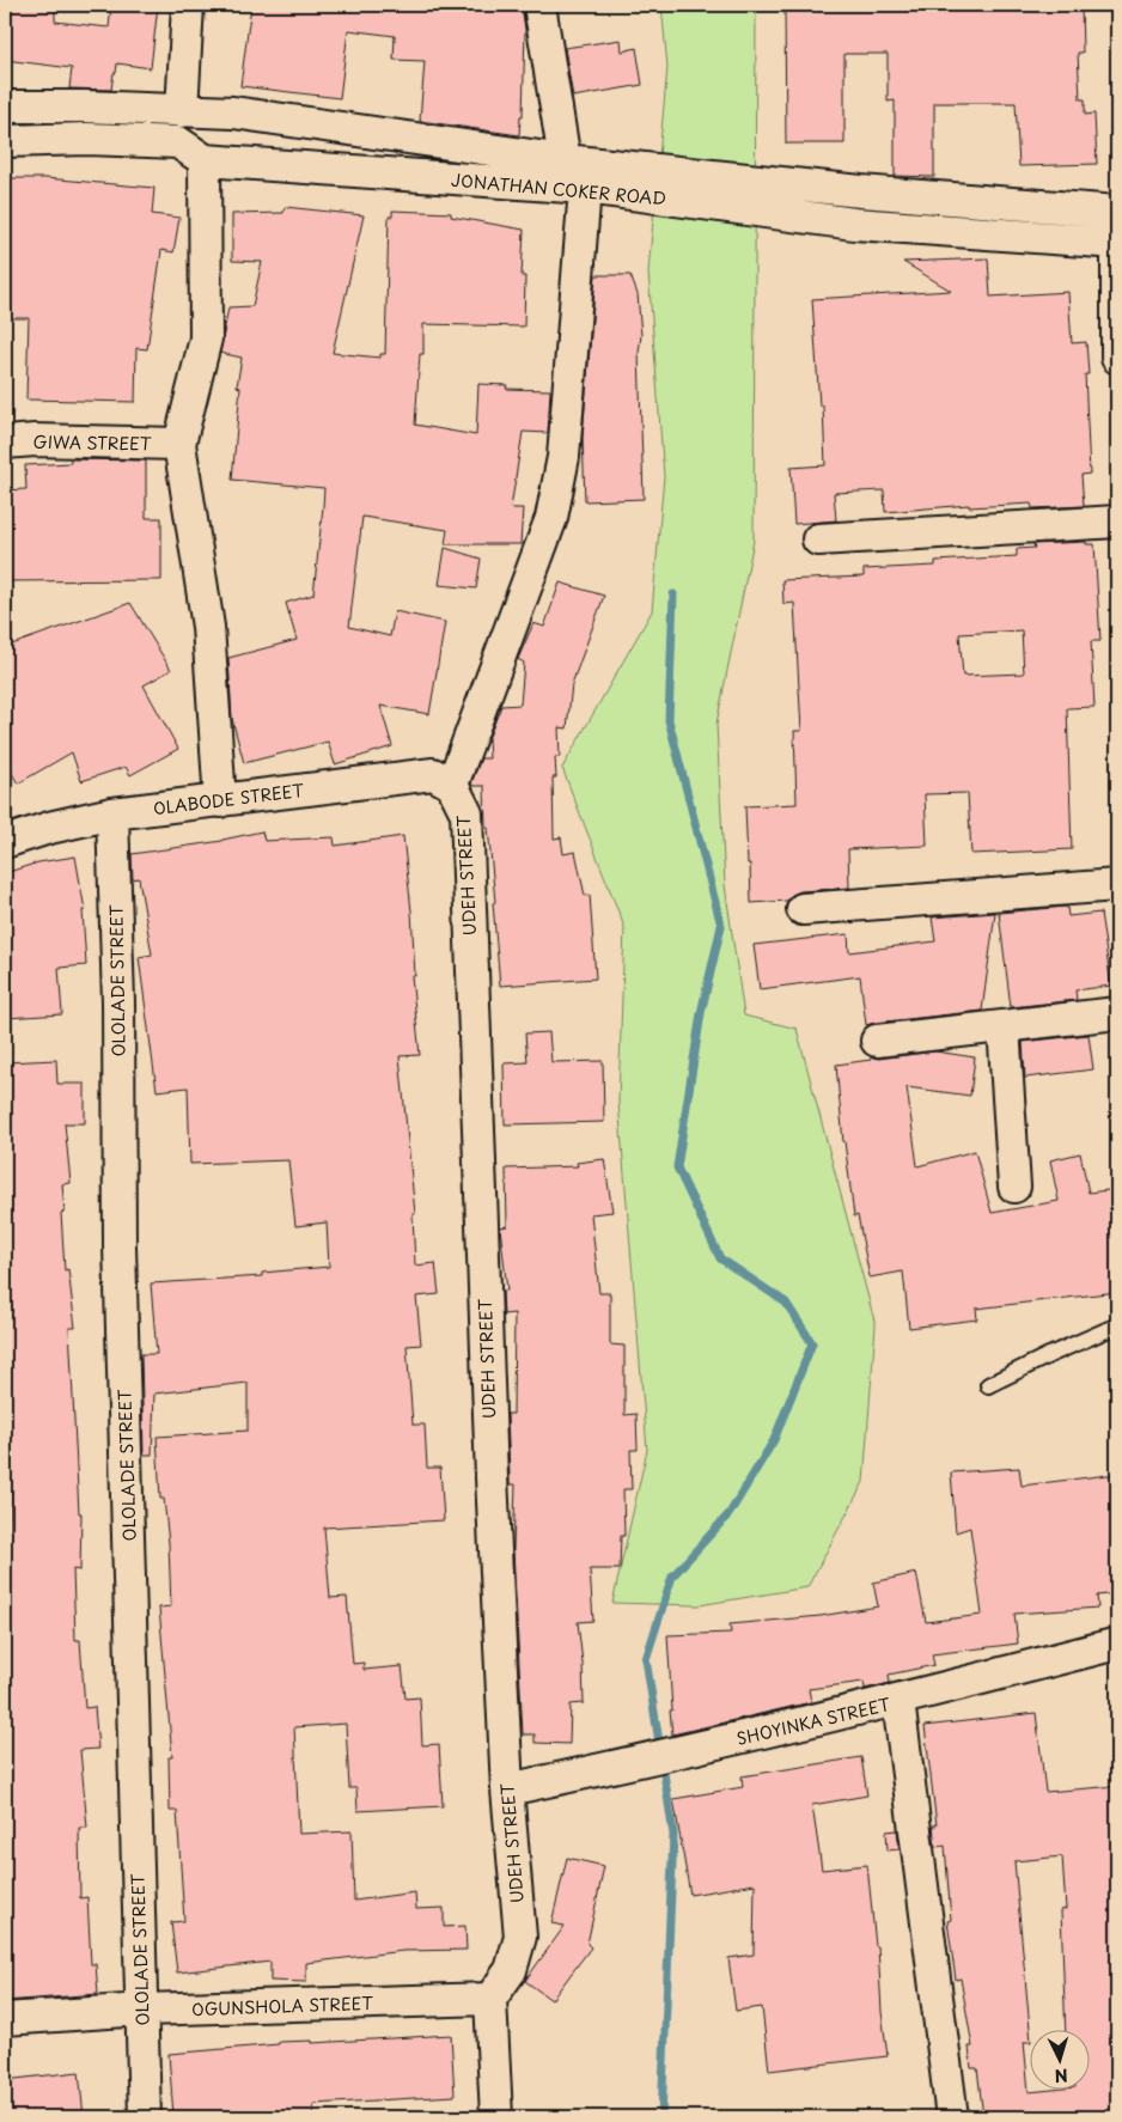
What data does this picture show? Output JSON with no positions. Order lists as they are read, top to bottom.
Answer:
{
  "streets": {
    "street": [
      "JONATHAN COKER ROAD",
      "GIWA STREET",
      "OLABODE STREET",
      "UDEH STREET",
      "OLOLADE STREET",
      "SHOYINKA STREET",
      "OGUNSHOLA STREET"
    ]
  },
  "crossings": [
    ["OLABODE STREET", "UDEH STREET"],
    ["OLABODE STREET", "OLOLADE STREET"],
    ["UDEH STREET", "SHOYINKA STREET"],
    ["UDEH STREET", "OGUNSHOLA STREET"],
    ["OLOLADE STREET", "OGUNSHOLA STREET"]
  ],
  "north": "bottom"
}
